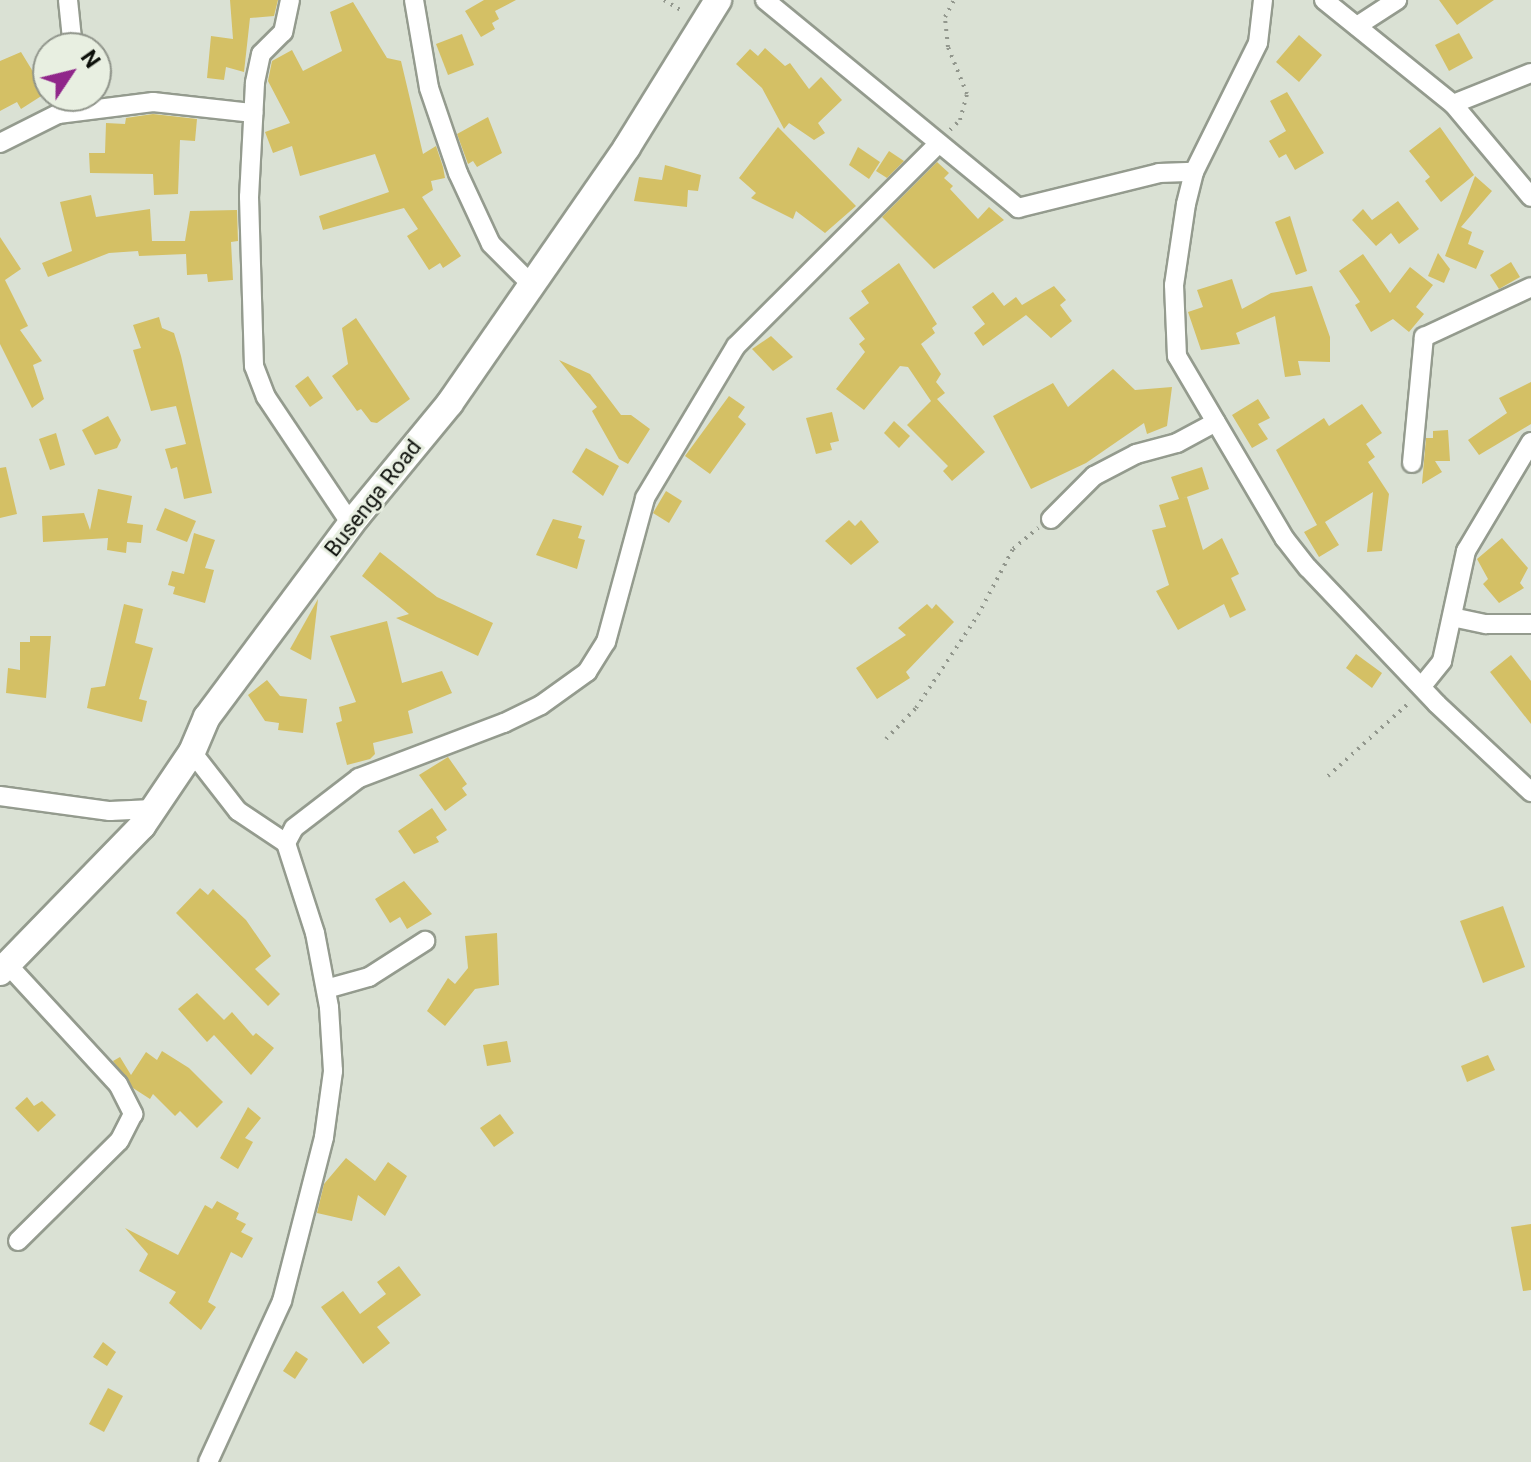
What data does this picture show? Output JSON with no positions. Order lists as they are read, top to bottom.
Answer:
{
  "streets": {
    "street": ["Busenga Road"]
  },
  "north": "top right"
}
